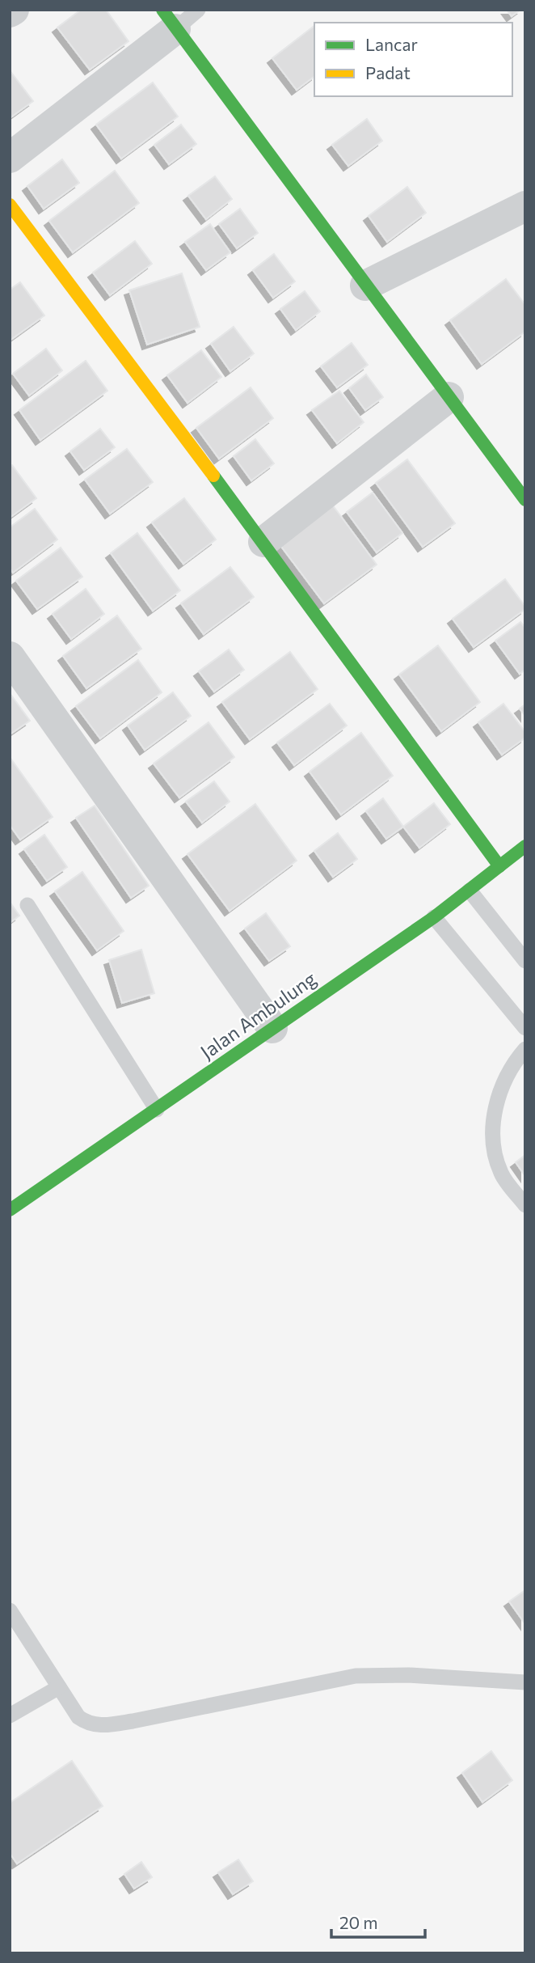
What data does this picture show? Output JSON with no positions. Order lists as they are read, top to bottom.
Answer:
{
  "streets": {
    "street": ["Jalan Ambulung"]
  },
  "legend": ["Lancar", "Padat"],
  "scale_bar": "20 m"
}
